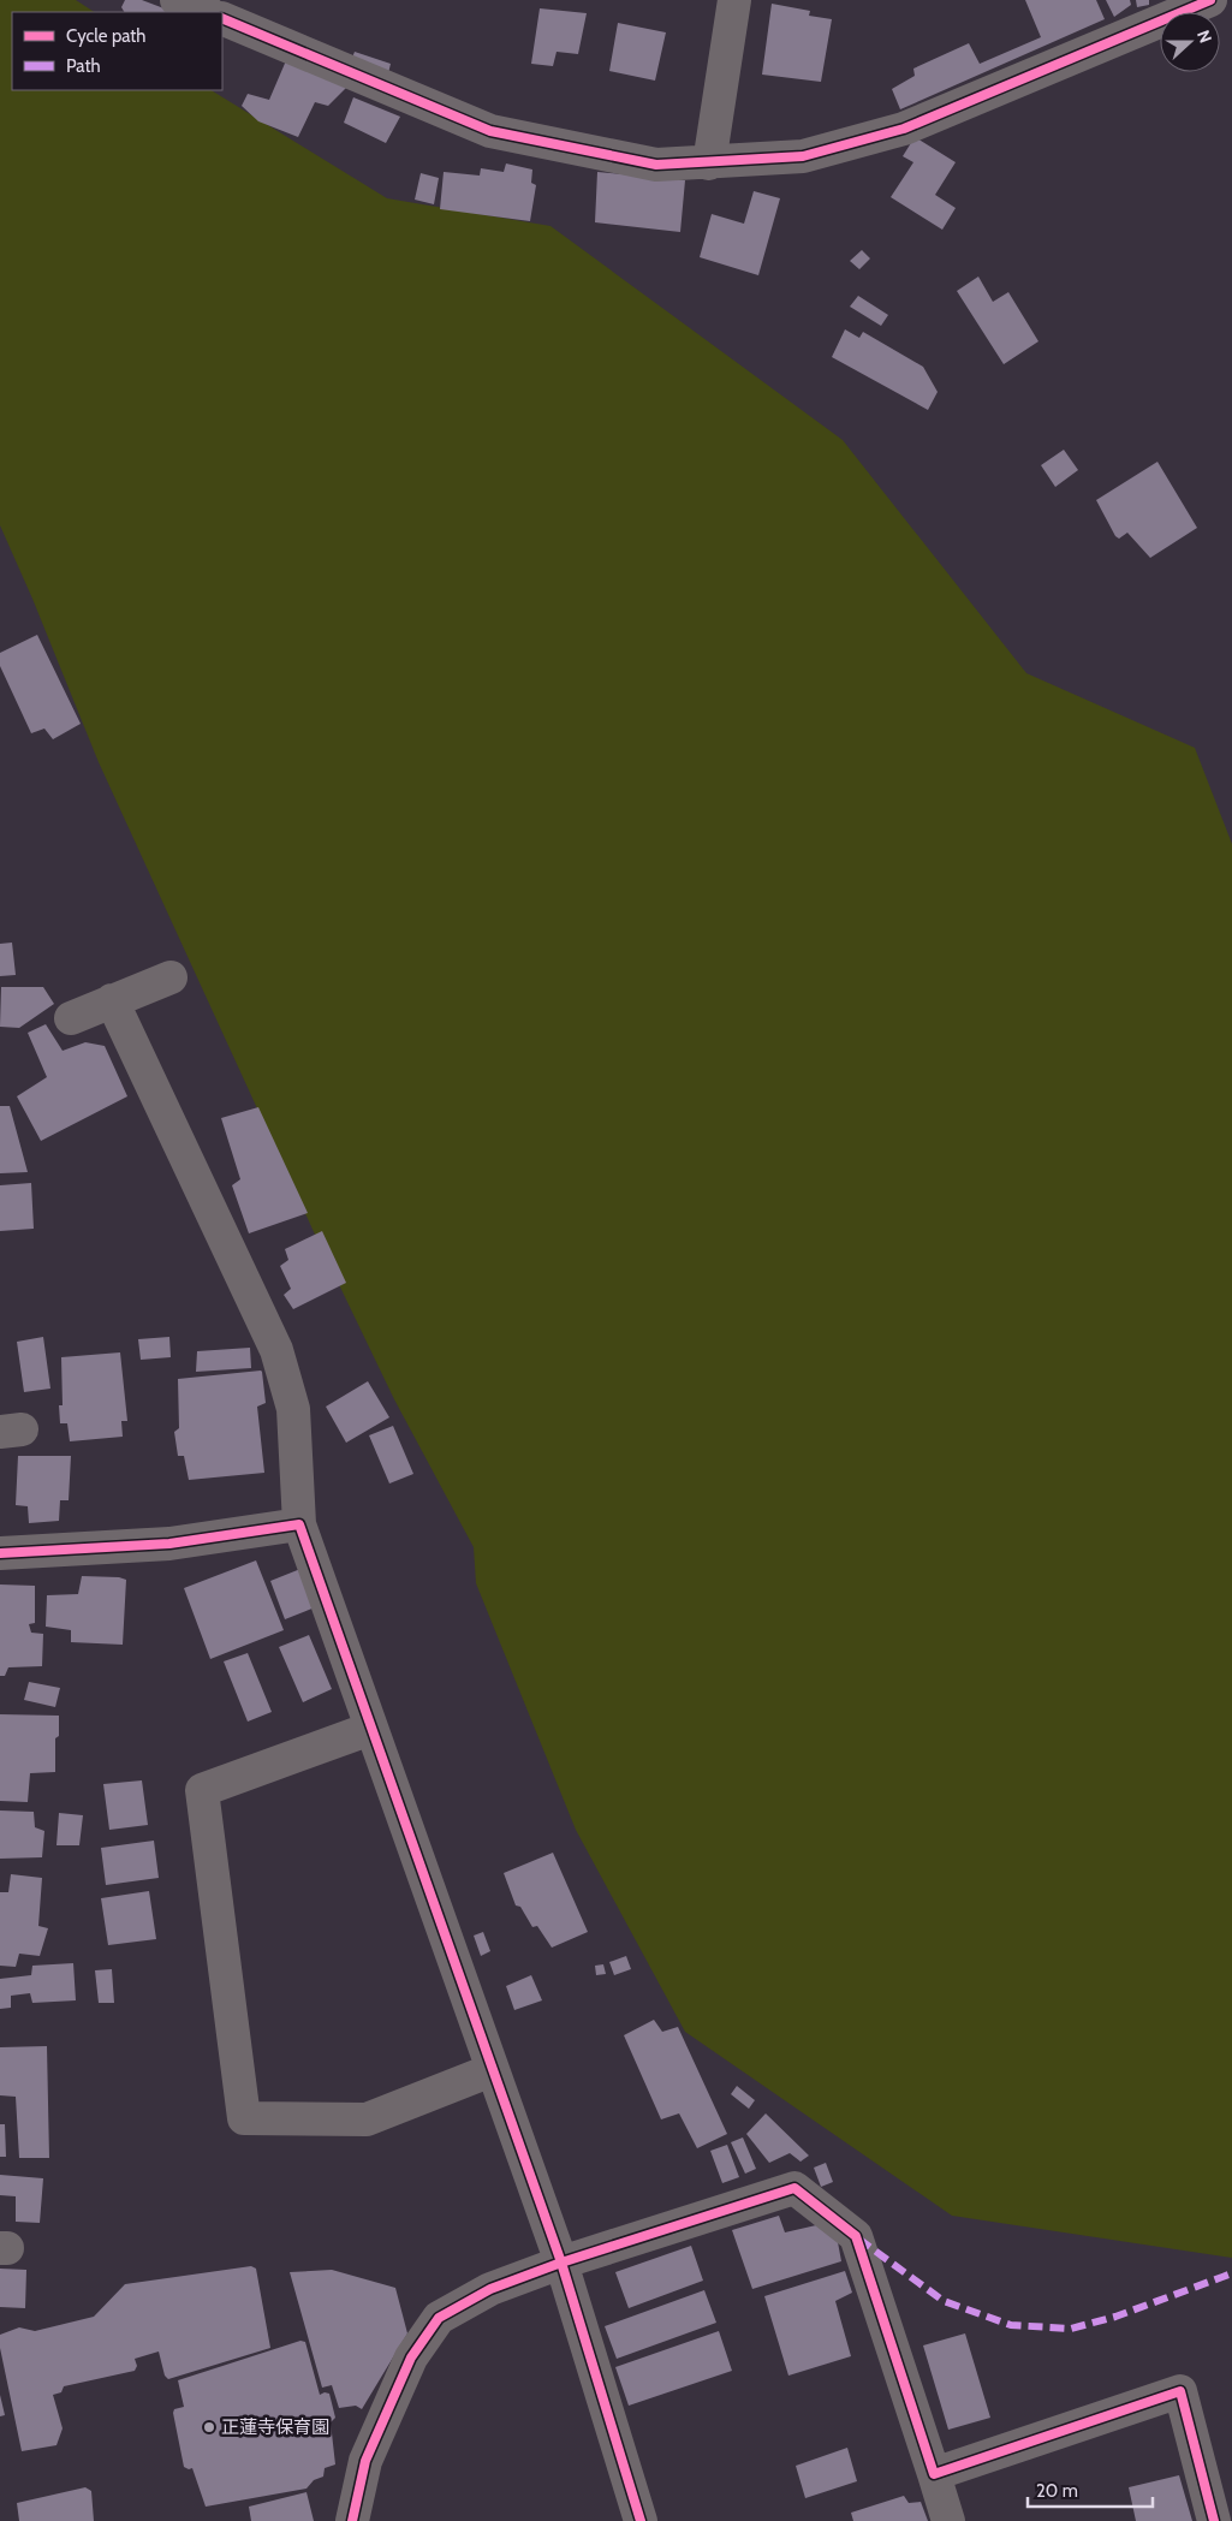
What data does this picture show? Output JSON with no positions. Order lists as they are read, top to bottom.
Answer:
{
  "places": ["正蓮寺保育園"],
  "legend": ["Cycle path", "Path"],
  "scale_bar": "20 m",
  "north": "right"
}
